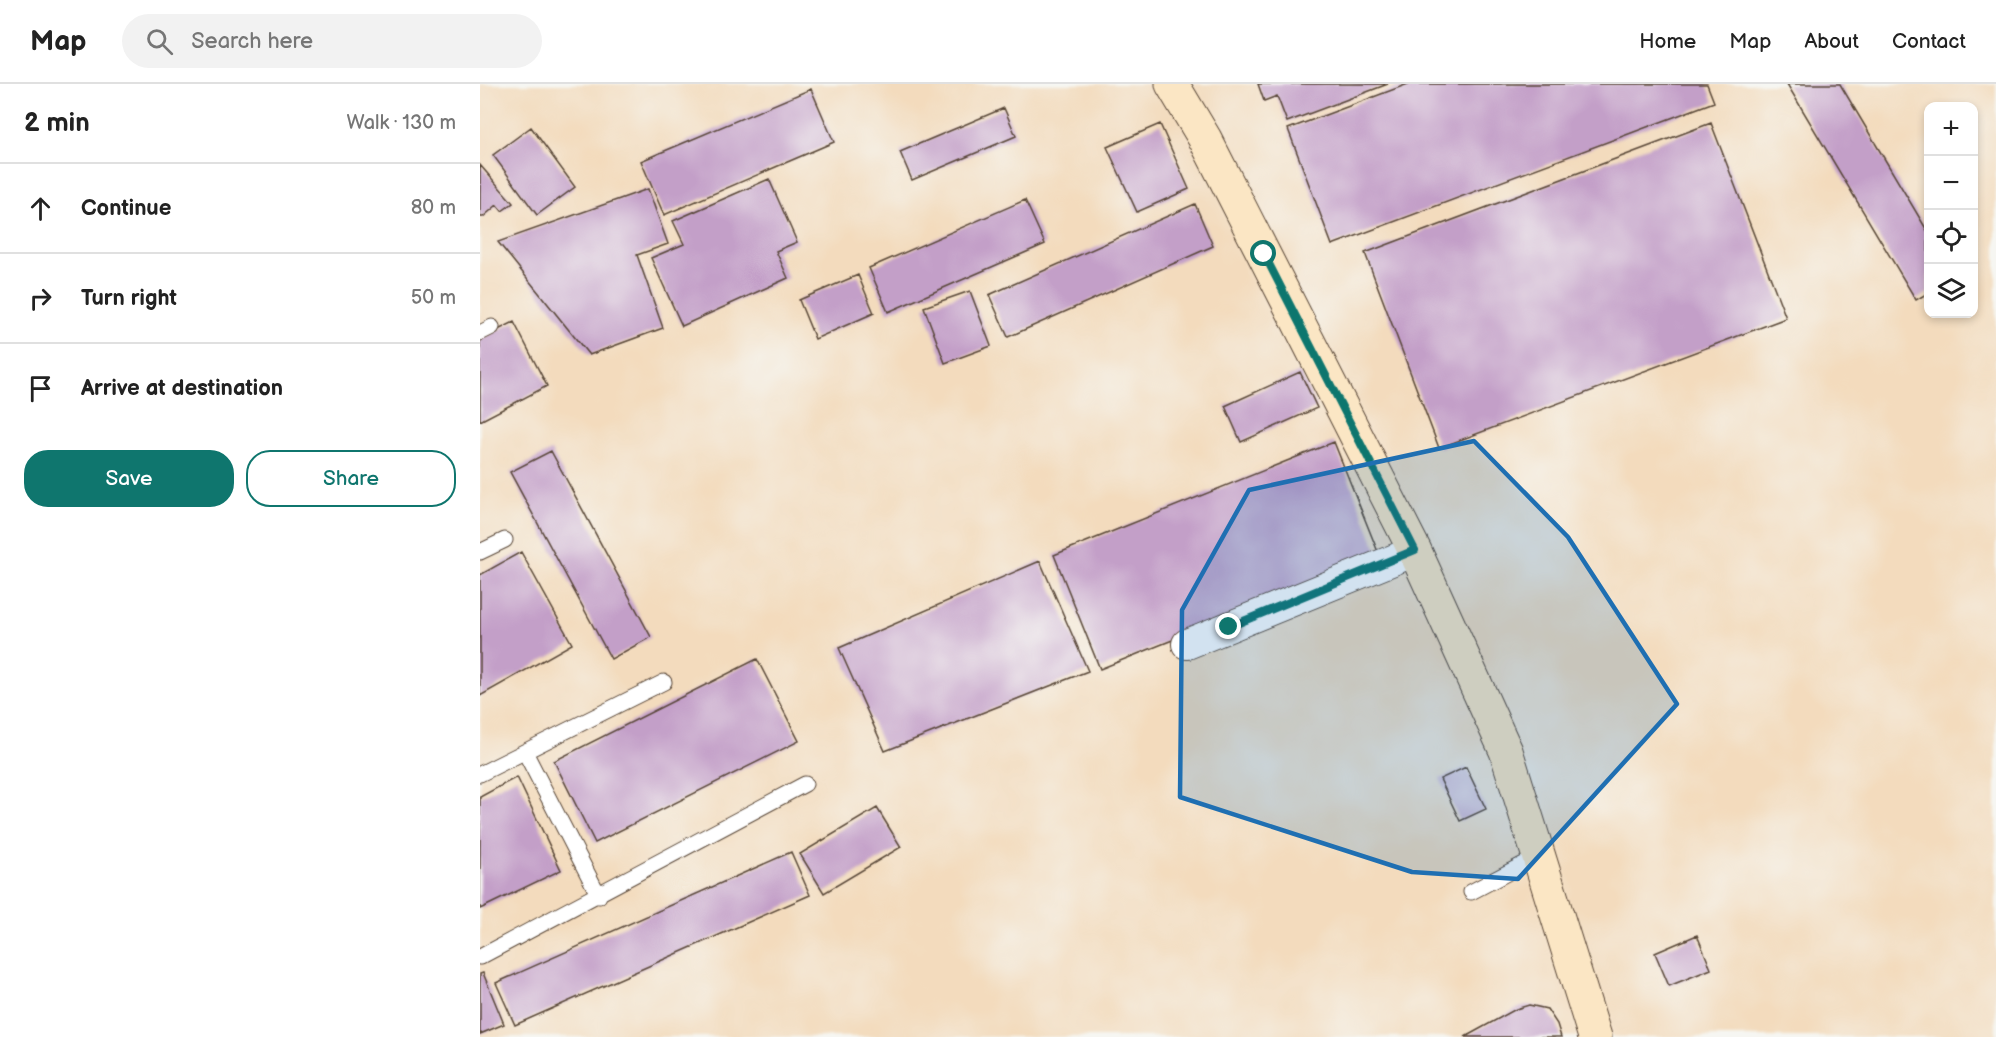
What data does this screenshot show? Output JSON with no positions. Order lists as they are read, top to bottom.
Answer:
{
  "page": {
    "header": "Map",
    "search": "Search here",
    "nav": [
      "Home",
      "Map",
      "About",
      "Contact"
    ],
    "heading": ["2 min", "Walk · 130 m"],
    "map_buttons": ["+", "−"],
    "list": [
      ["Continue", "80 m"],
      ["Turn right", "50 m"],
      "Arrive at destination"
    ],
    "buttons": ["Save", "Share"]
  }
}
